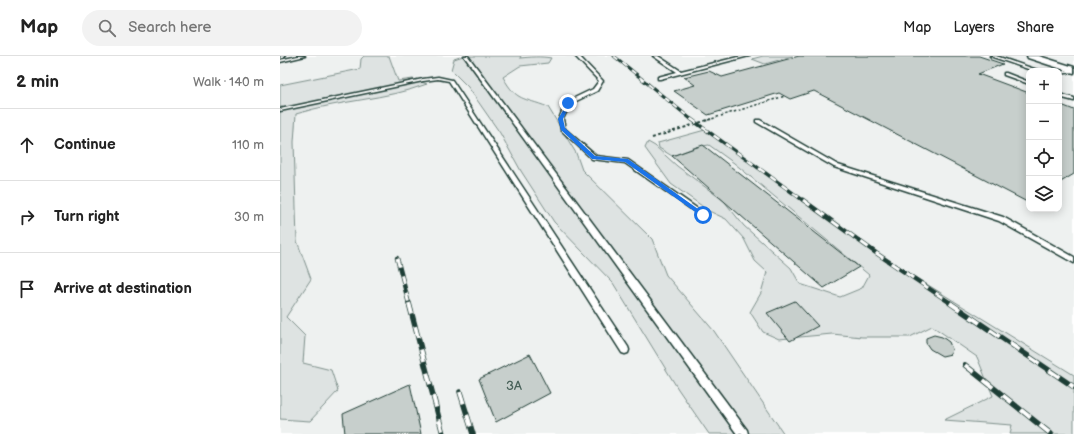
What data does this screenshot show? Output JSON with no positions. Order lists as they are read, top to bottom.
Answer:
{
  "house_numbers": ["3А"],
  "page": {
    "header": "Map",
    "search": "Search here",
    "nav": ["Map", "Layers", "Share"],
    "heading": ["2 min", "Walk · 140 m"],
    "map_buttons": ["+", "−"],
    "list": [
      ["Continue", "110 m"],
      ["Turn right", "30 m"],
      "Arrive at destination"
    ]
  }
}
